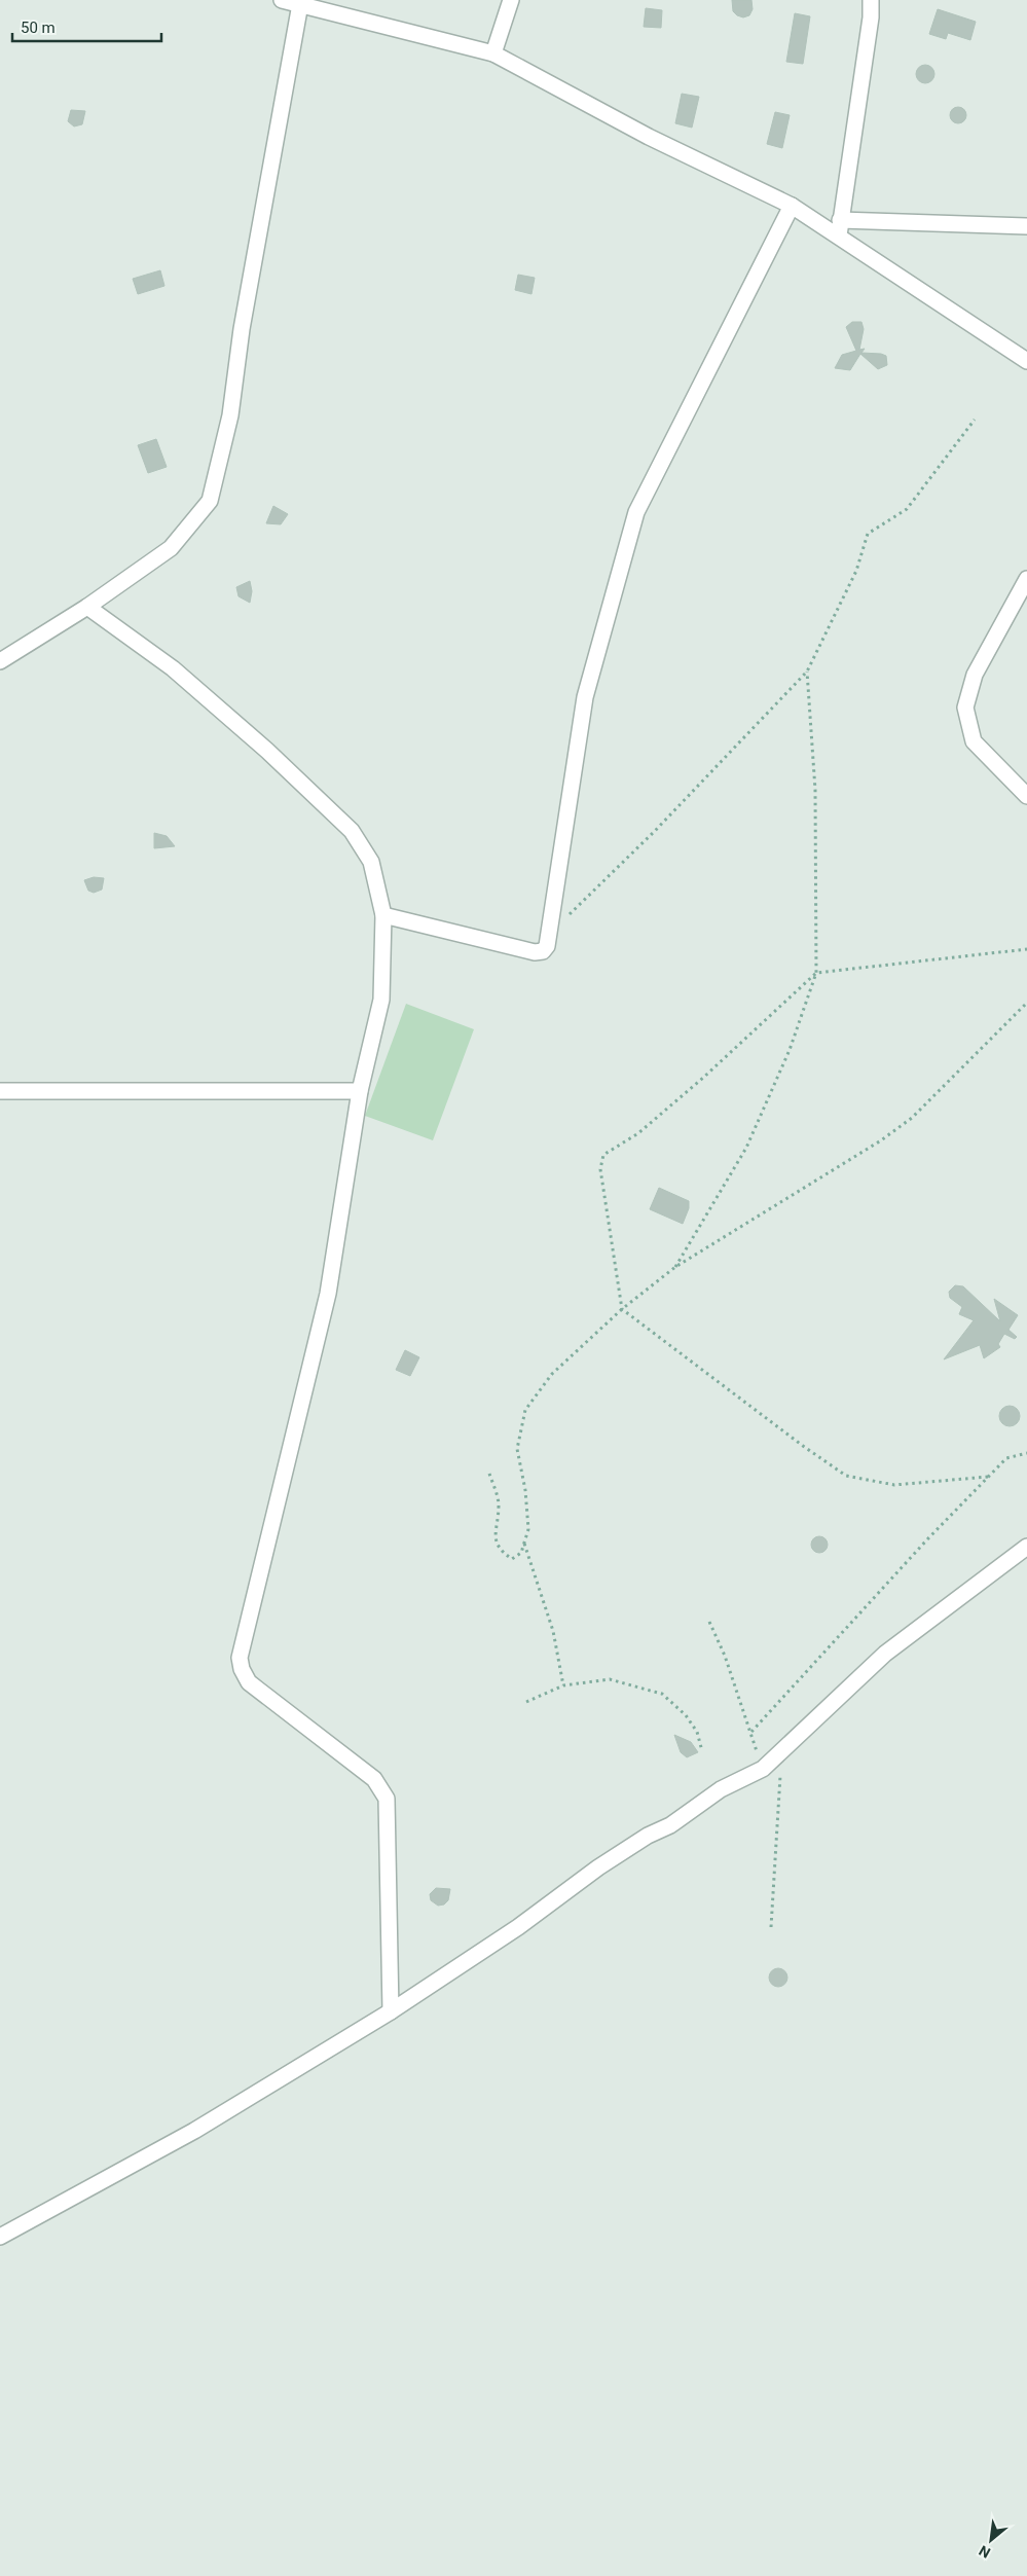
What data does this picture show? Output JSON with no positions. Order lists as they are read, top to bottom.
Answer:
{
  "scale_bar": "50 m",
  "north": "bottom left"
}
